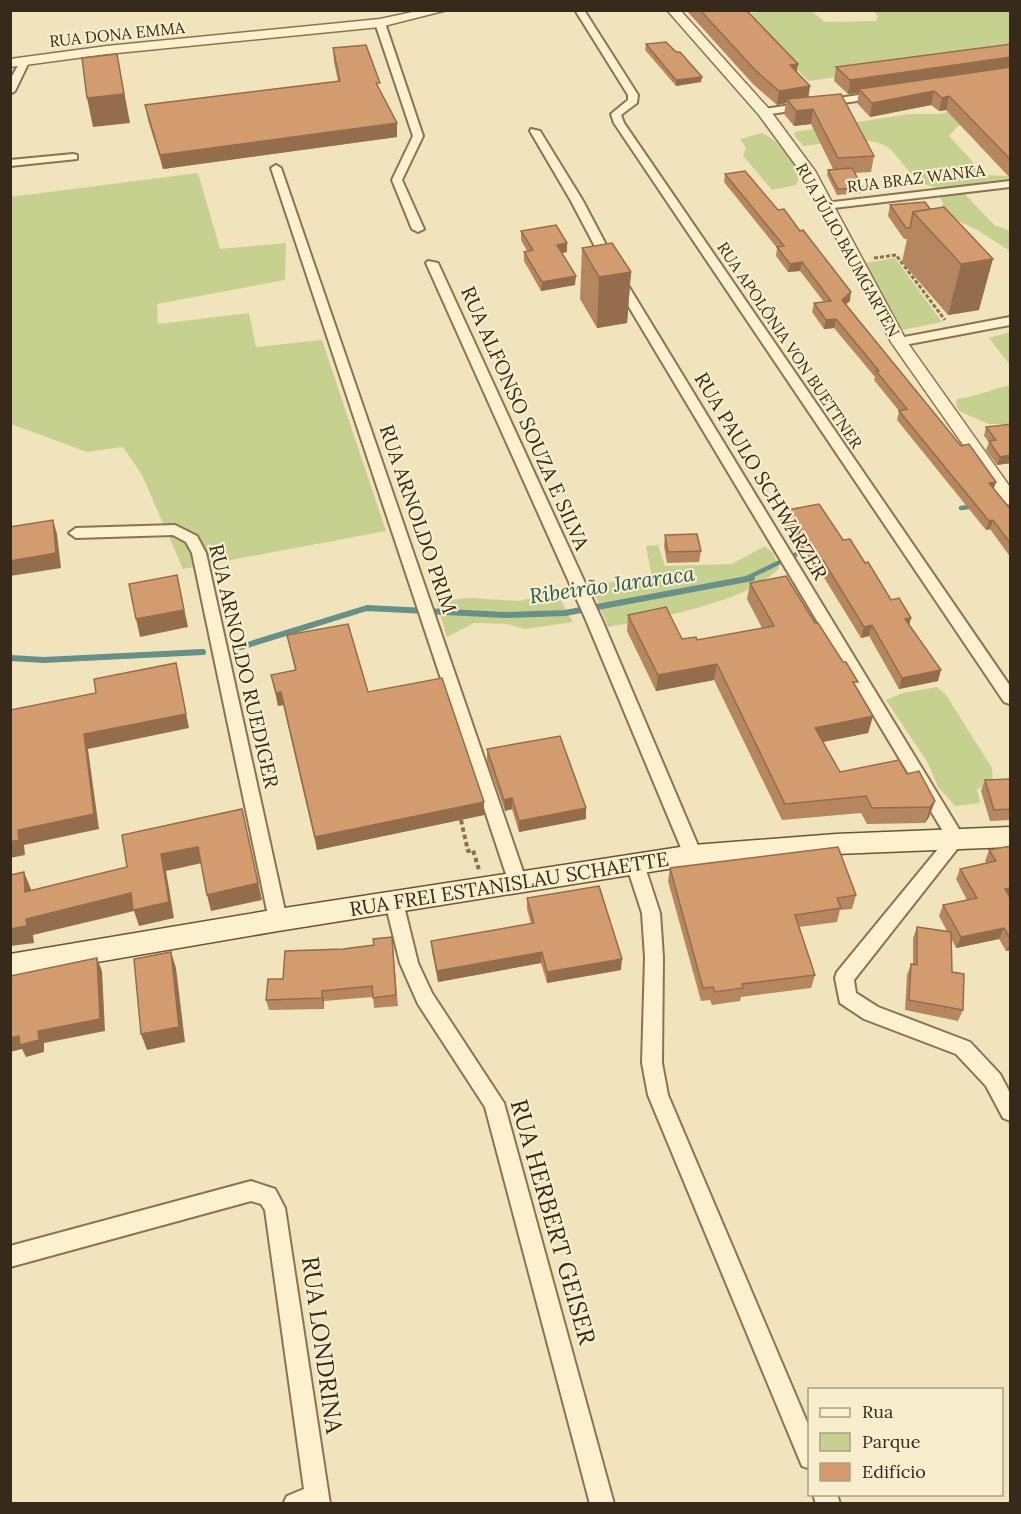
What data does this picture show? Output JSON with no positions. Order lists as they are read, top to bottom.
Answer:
{
  "streets": {
    "main road": ["RUA FREI ESTANISLAU SCHAETTE"],
    "street": [
      "RUA DONA EMMA",
      "RUA BRAZ WANKA",
      "RUA JÚLIO BAUMGARTEN",
      "RUA APOLÔNIA VON BUETTNER",
      "RUA ALFONSO SOUZA E SILVA",
      "RUA PAULO SCHWARZER",
      "RUA ARNOLDO PRIM",
      "RUA ARNOLDO RUEDIGER",
      "RUA HERBERT GEISER",
      "RUA LONDRINA"
    ]
  },
  "crossings": [
    ["RUA BRAZ WANKA", "RUA JÚLIO BAUMGARTEN"],
    ["RUA ALFONSO SOUZA E SILVA", "RUA FREI ESTANISLAU SCHAETTE"],
    ["RUA PAULO SCHWARZER", "RUA FREI ESTANISLAU SCHAETTE"],
    ["RUA ARNOLDO PRIM", "RUA FREI ESTANISLAU SCHAETTE"],
    ["RUA ARNOLDO RUEDIGER", "RUA FREI ESTANISLAU SCHAETTE"],
    ["RUA FREI ESTANISLAU SCHAETTE", "RUA HERBERT GEISER"]
  ],
  "water": ["Ribeirão Jararaca"],
  "legend": ["Rua", "Parque", "Edifício"]
}
